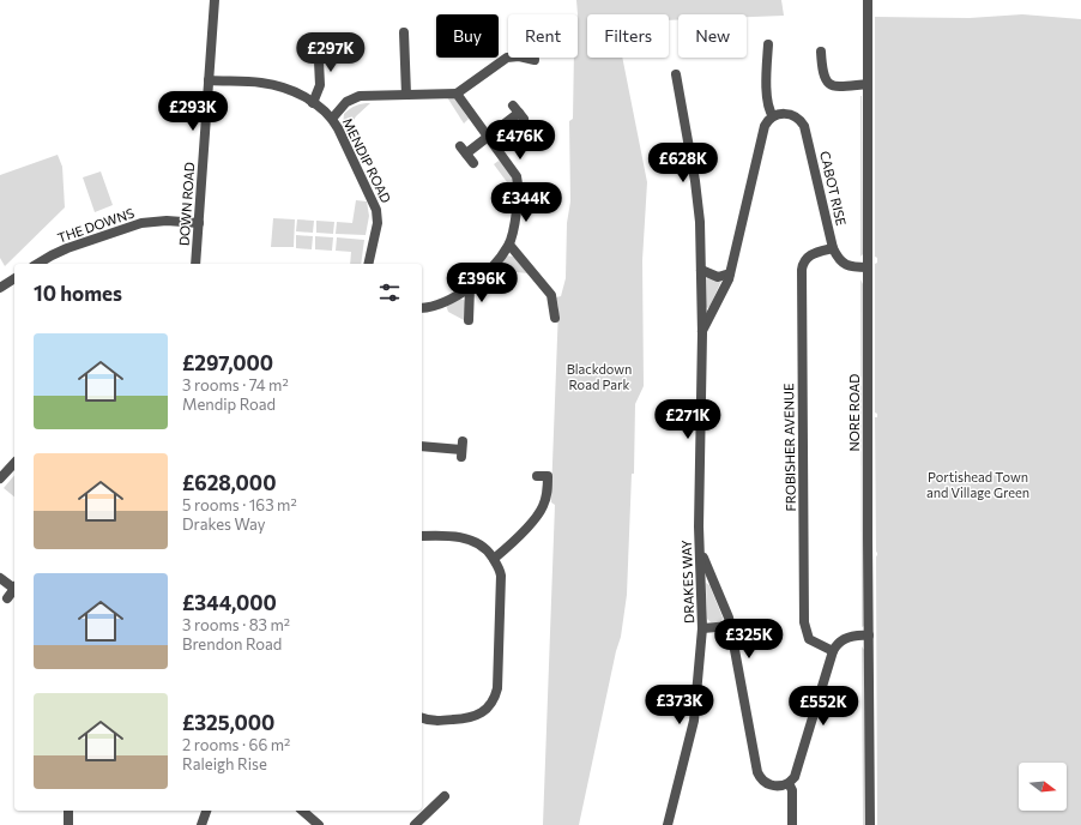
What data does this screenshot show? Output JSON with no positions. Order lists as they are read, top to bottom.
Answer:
{
  "streets": {
    "street": [
      "MENDIP ROAD",
      "CABOT RISE",
      "DOWN ROAD",
      "THE DOWNS",
      "NORE ROAD",
      "FROBISHER AVENUE",
      "DRAKES WAY"
    ]
  },
  "crossings": [
    ["MENDIP ROAD", "DOWN ROAD"],
    ["CABOT RISE", "FROBISHER AVENUE"],
    ["DOWN ROAD", "THE DOWNS"]
  ],
  "parks": ["Blackdown Road Park", "Portishead Town and Village Green"],
  "north": "right",
  "page": {
    "chip": [
      "Buy",
      "Rent",
      "Filters",
      "New"
    ],
    "price": [
      "£297K",
      "£293K",
      "£476K",
      "£628K",
      "£344K",
      "£396K",
      "£271K",
      "£325K",
      "£373K",
      "£552K"
    ],
    "heading": "10 homes",
    "list": [
      {
        "name": "£297,000",
        "note": "3 rooms · 74 m² · Mendip Road"
      },
      {
        "name": "£628,000",
        "note": "5 rooms · 163 m² · Drakes Way"
      },
      {
        "name": "£344,000",
        "note": "3 rooms · 83 m² · Brendon Road"
      },
      {
        "name": "£325,000",
        "note": "2 rooms · 66 m² · Raleigh Rise"
      }
    ]
  }
}
